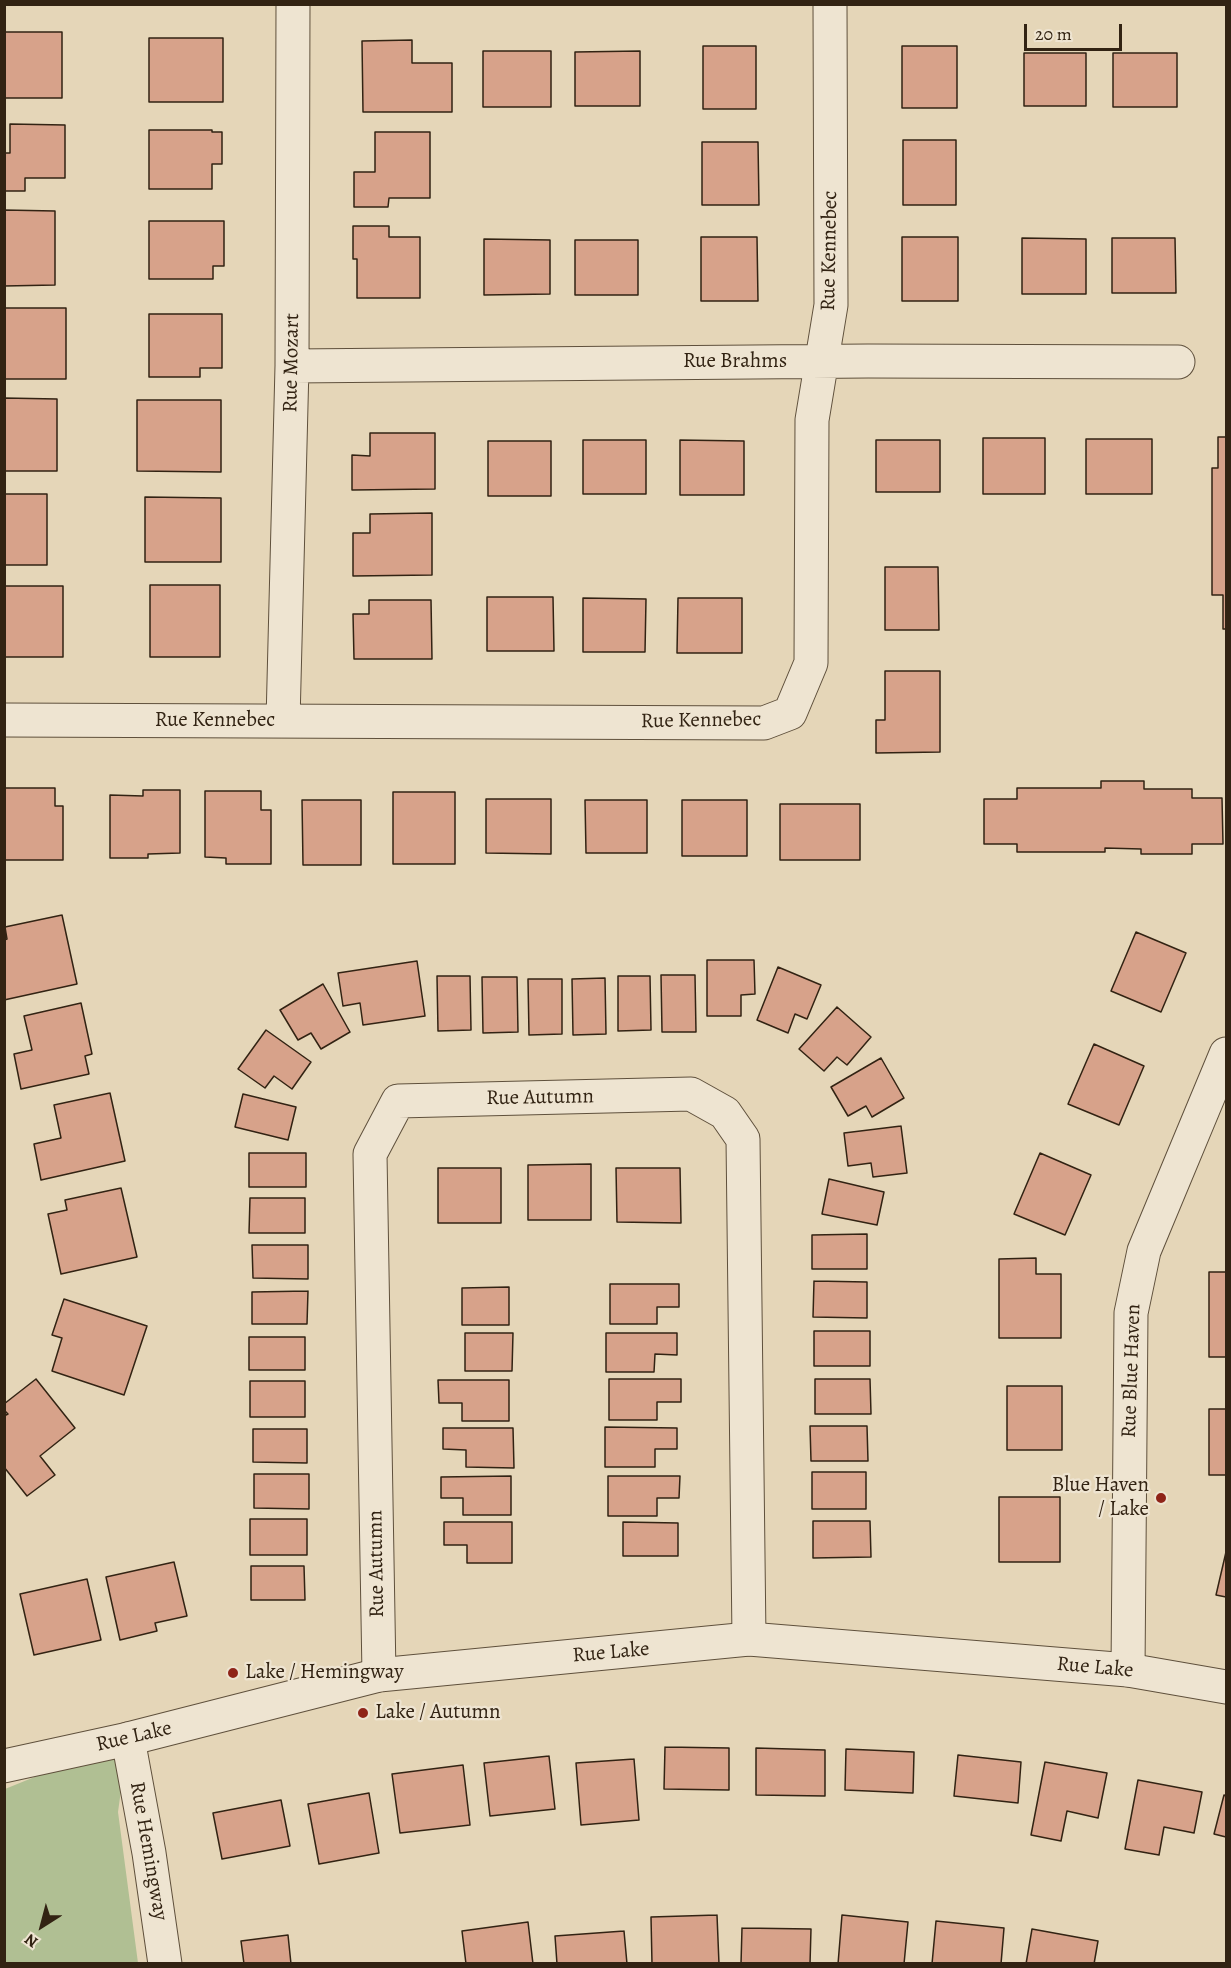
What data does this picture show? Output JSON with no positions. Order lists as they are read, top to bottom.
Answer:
{
  "streets": {
    "street": [
      "Rue Kennebec",
      "Rue Brahms",
      "Rue Mozart",
      "Rue Autumn",
      "Rue Blue Haven",
      "Rue Lake",
      "Rue Hemingway"
    ]
  },
  "crossings": [
    ["Rue Kennebec", "Rue Brahms"],
    ["Rue Kennebec", "Rue Mozart"],
    ["Rue Brahms", "Rue Mozart"],
    ["Rue Autumn", "Rue Lake"],
    ["Rue Blue Haven", "Rue Lake"],
    ["Rue Lake", "Rue Hemingway"]
  ],
  "places": ["Blue Haven / Lake", "Lake / Hemingway", "Lake / Autumn"],
  "scale_bar": "20 m",
  "north": "bottom left"
}
